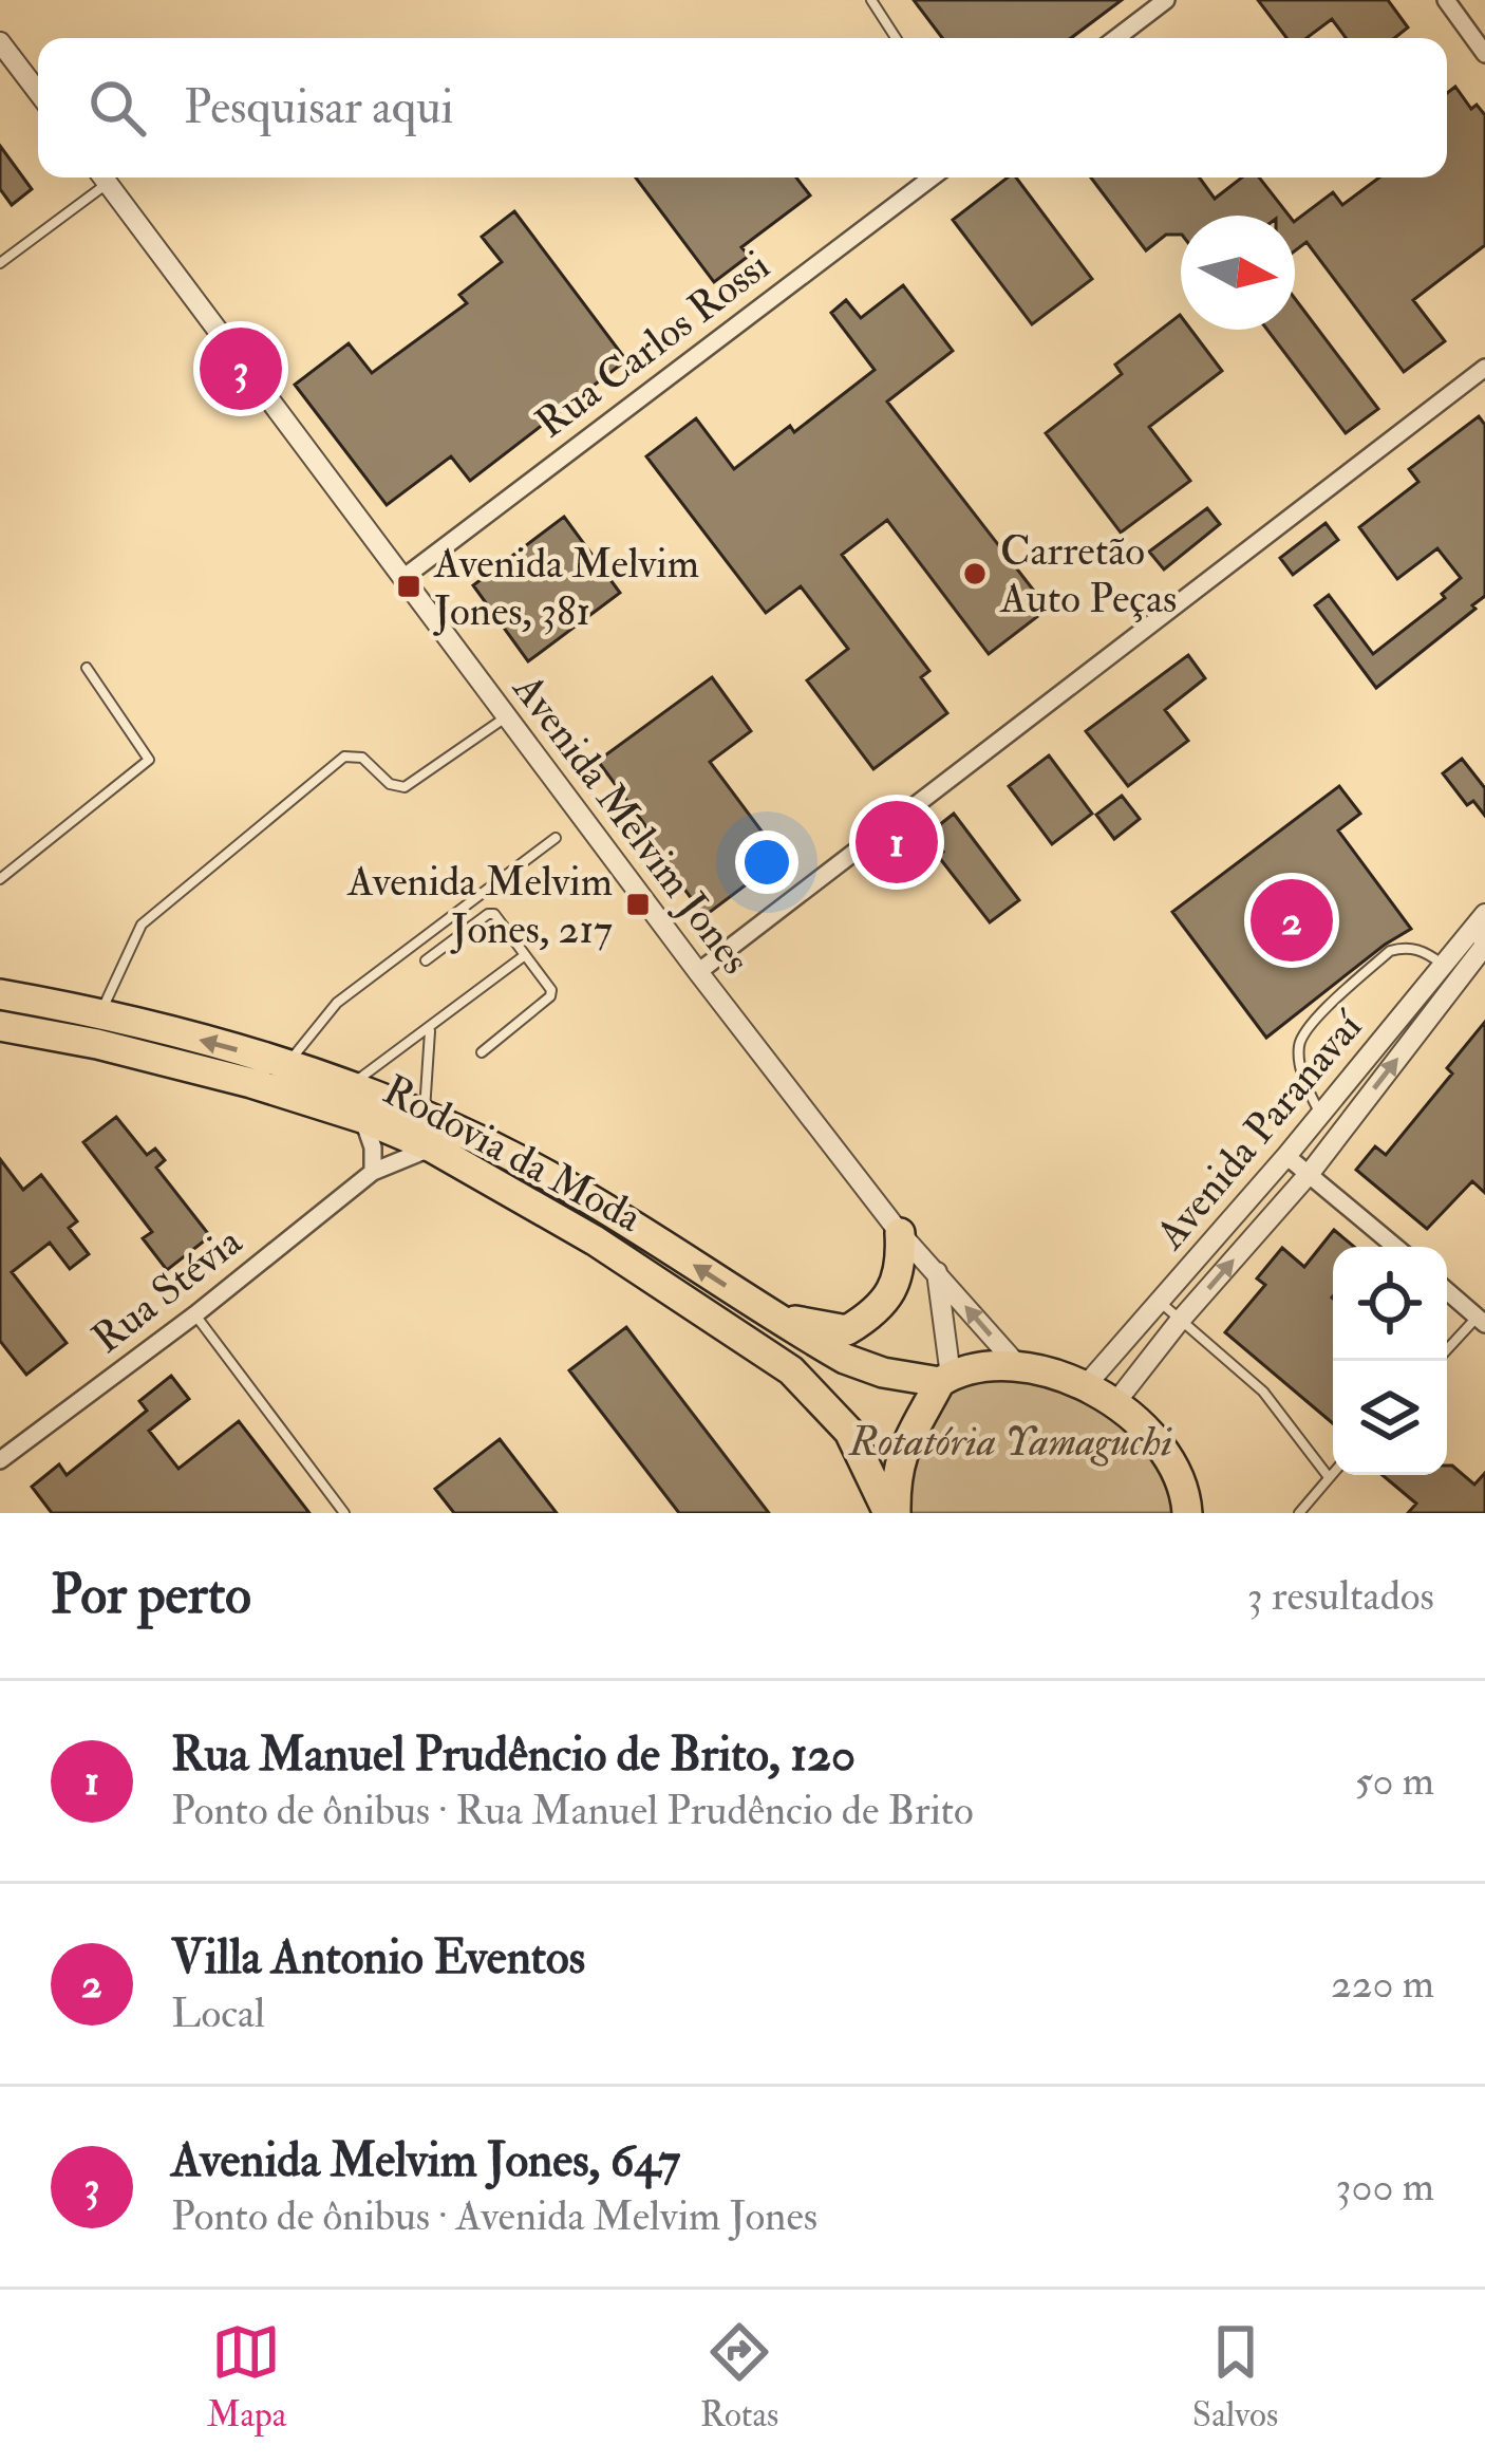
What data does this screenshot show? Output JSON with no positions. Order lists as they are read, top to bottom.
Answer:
{
  "streets": {
    "highway": ["Rodovia da Moda"],
    "street": [
      "Rua Carlos Rossi",
      "Avenida Melvim Jones",
      "Avenida Paranavaí",
      "Rua Stévia"
    ]
  },
  "crossings": [
    ["Rua Carlos Rossi", "Avenida Melvim Jones"],
    ["Rodovia da Moda", "Rua Stévia"]
  ],
  "parks": ["Rotatória Yamaguchi"],
  "places": {
    "other": ["Carretão Auto Peças"],
    "transit": ["Avenida Melvim Jones, 381", "Avenida Melvim Jones, 217"]
  },
  "north": "right",
  "page": {
    "search": "Pesquisar aqui",
    "pins": ["3", "1", "2"],
    "heading": ["Por perto", "3 resultados"],
    "list": [
      {
        "mark": "1",
        "name": "Rua Manuel Prudêncio de Brito, 120",
        "note": "Ponto de ônibus · Rua Manuel Prudêncio de Brito",
        "value": "50 m"
      },
      {
        "mark": "2",
        "name": "Villa Antonio Eventos",
        "note": "Local",
        "value": "220 m"
      },
      {
        "mark": "3",
        "name": "Avenida Melvim Jones, 647",
        "note": "Ponto de ônibus · Avenida Melvim Jones",
        "value": "300 m"
      }
    ],
    "nav": ["Mapa", "Rotas", "Salvos"]
  }
}
